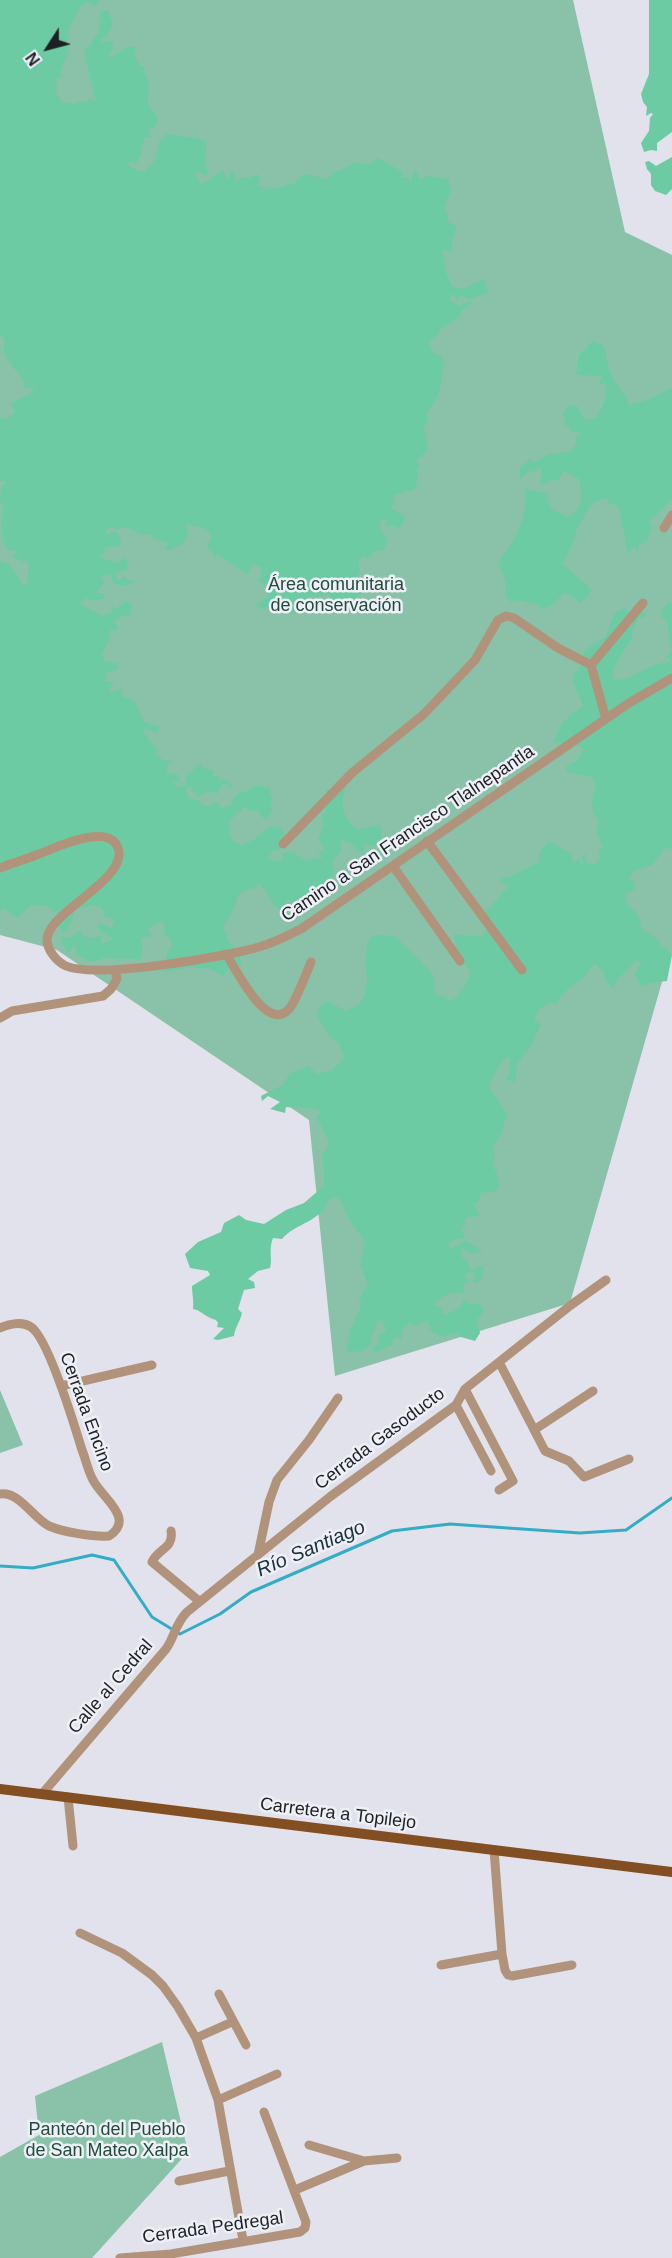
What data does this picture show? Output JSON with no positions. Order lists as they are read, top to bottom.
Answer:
{
  "streets": {
    "main road": ["Carretera a Topilejo"],
    "street": [
      "Camino a San Francisco Tlalnepantla",
      "Cerrada Encino",
      "Cerrada Gasoducto",
      "Calle al Cedral",
      "Cerrada Pedregal"
    ]
  },
  "crossings": [
    ["Cerrada Gasoducto", "Calle al Cedral"],
    ["Calle al Cedral", "Carretera a Topilejo"]
  ],
  "water": ["Río Santiago"],
  "parks": ["Área comunitaria de conservación", "Panteón del Pueblo de San Mateo Xalpa"],
  "north": "bottom left"
}
